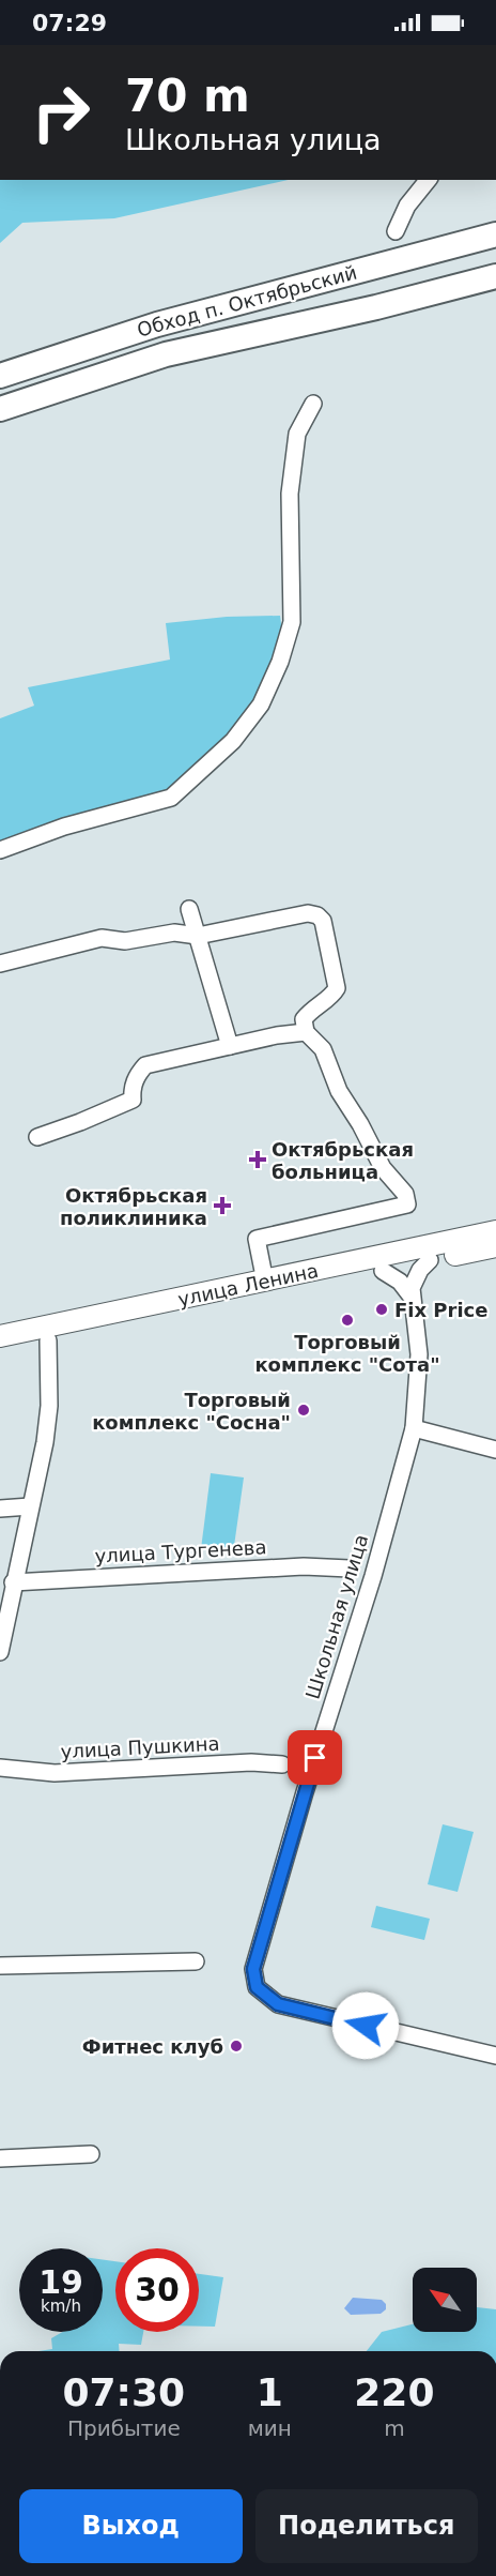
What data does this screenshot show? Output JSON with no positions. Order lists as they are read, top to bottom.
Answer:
{
  "streets": {
    "highway": ["Обход п. Октябрьский"],
    "main road": ["улица Ленина"],
    "street": ["улица Тургенева", "Школьная улица", "улица Пушкина"]
  },
  "places": {
    "health": ["Октябрьская больница", "Октябрьская поликлиника"],
    "other": [
      "Fix Price",
      "Торговый комплекс \"Сота\"",
      "Торговый комплекс \"Сосна\"",
      "Фитнес клуб"
    ]
  },
  "north": "top left",
  "page": {
    "status": "07:29",
    "turn": ["70 m", "Школьная улица"],
    "speed": "19 km/h",
    "limit": "30",
    "eta": [
      "07:30",
      "Прибытие",
      "1",
      "мин",
      "220",
      "m"
    ],
    "buttons": ["Выход", "Поделиться"]
  }
}
